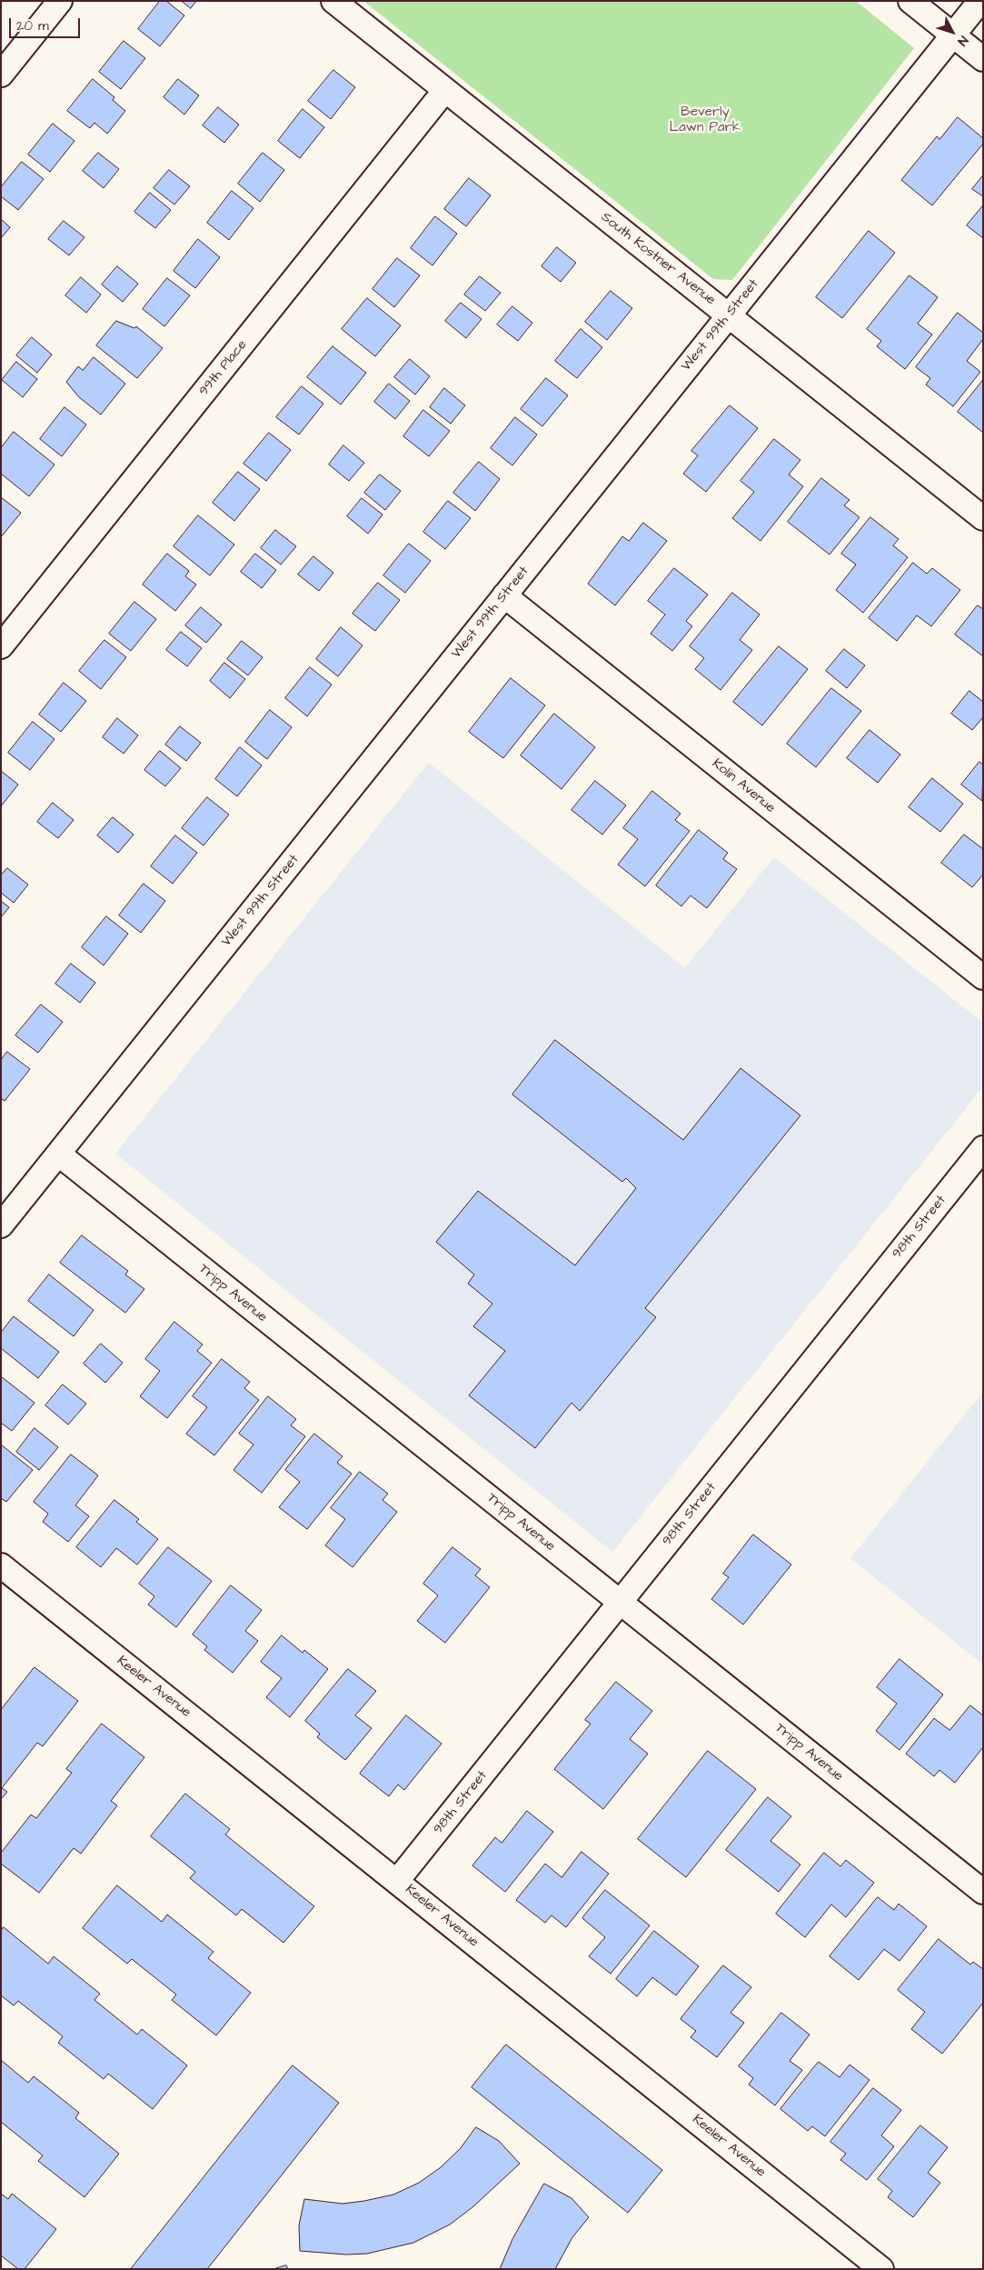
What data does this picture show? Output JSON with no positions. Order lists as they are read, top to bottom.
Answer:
{
  "streets": {
    "street": [
      "South Kostner Avenue",
      "West 99th Street",
      "99th Place",
      "Kolin Avenue",
      "98th Street",
      "Tripp Avenue",
      "Keeler Avenue"
    ]
  },
  "crossings": [
    ["South Kostner Avenue", "West 99th Street"],
    ["South Kostner Avenue", "99th Place"],
    ["West 99th Street", "Kolin Avenue"],
    ["West 99th Street", "Tripp Avenue"],
    ["98th Street", "Tripp Avenue"],
    ["98th Street", "Keeler Avenue"]
  ],
  "parks": ["Beverly Lawn Park"],
  "scale_bar": "20 m",
  "north": "bottom right"
}
